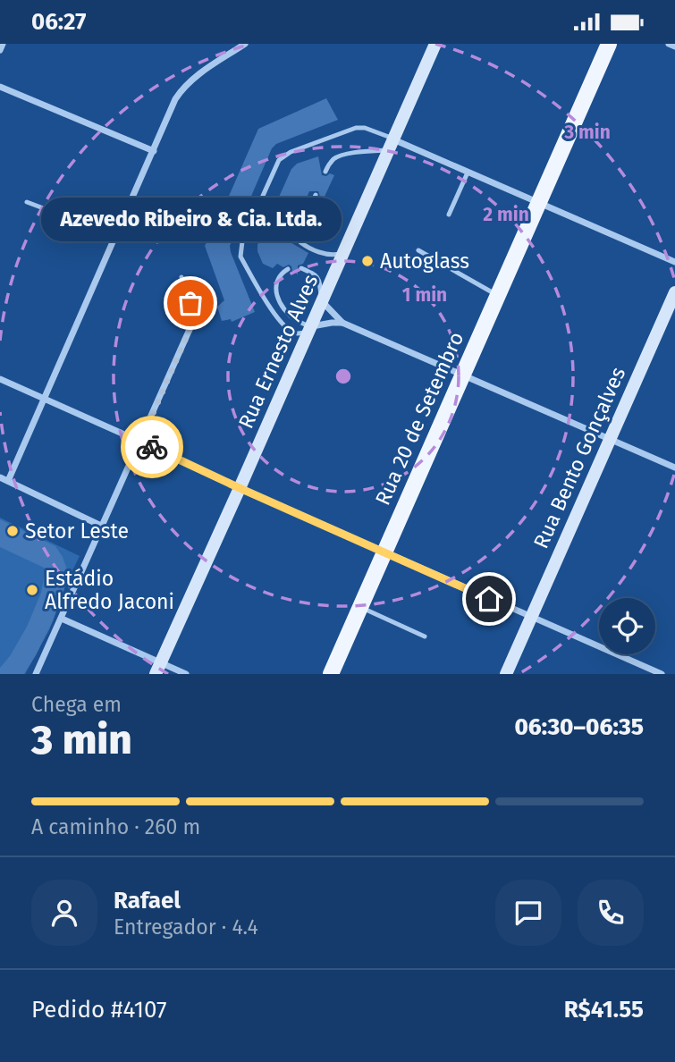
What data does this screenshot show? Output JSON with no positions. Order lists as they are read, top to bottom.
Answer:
{
  "streets": {
    "main road": ["Rua 20 de Setembro"],
    "street": ["Rua Ernesto Alves", "Rua Bento Gonçalves"]
  },
  "places": [
    "Autoglass",
    "Azevedo Ribeiro & Cia. Ltda.",
    "Setor Leste",
    "Estádio Alfredo Jaconi"
  ],
  "page": {
    "status": "06:27",
    "bubble": "Azevedo Ribeiro & Cia. Ltda.",
    "heading": ["3 min", "Chega em", "06:30–06:35"],
    "panel": [
      "Rafael",
      "Entregador · 4.4",
      "Pedido #4107",
      "R$41.55"
    ],
    "bar": "A caminho · 260 m"
  },
  "rings": ["3 min", "2 min", "1 min"]
}
